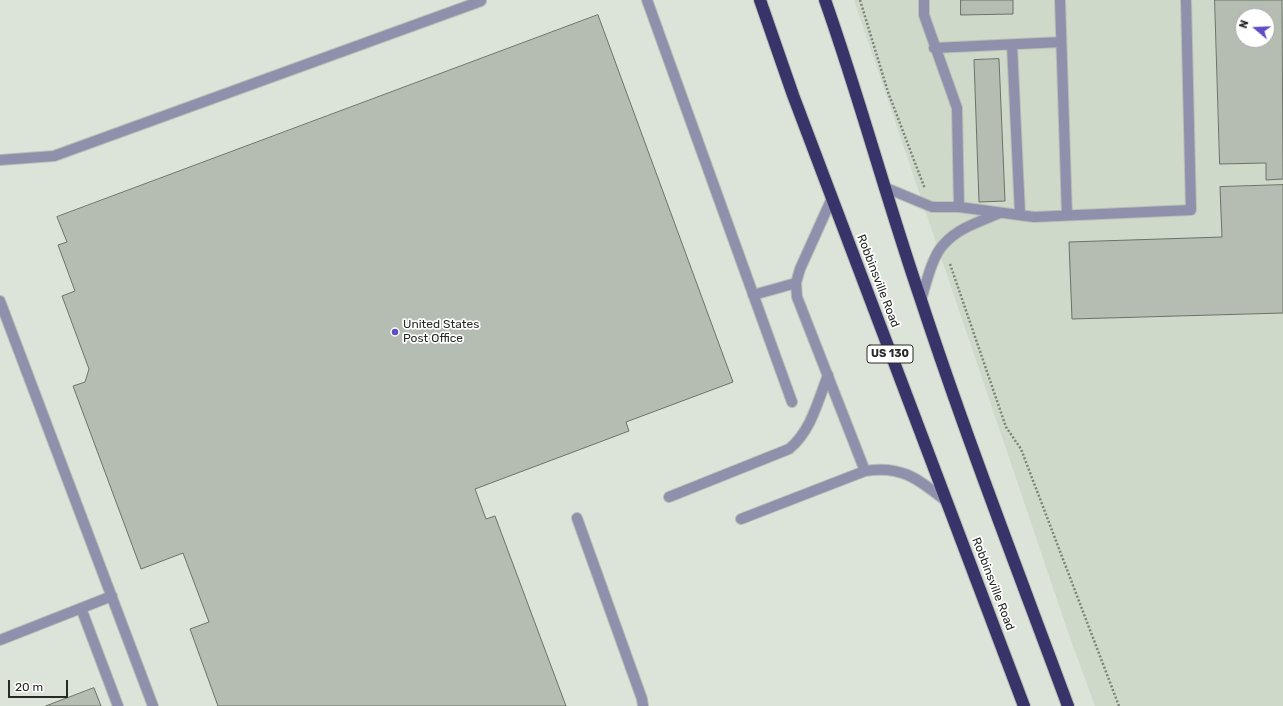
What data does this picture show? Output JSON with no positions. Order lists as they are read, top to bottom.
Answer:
{
  "streets": {
    "highway": ["Robbinsville Road", "US 130"]
  },
  "places": ["United States Post Office"],
  "scale_bar": "20 m",
  "north": "left"
}
